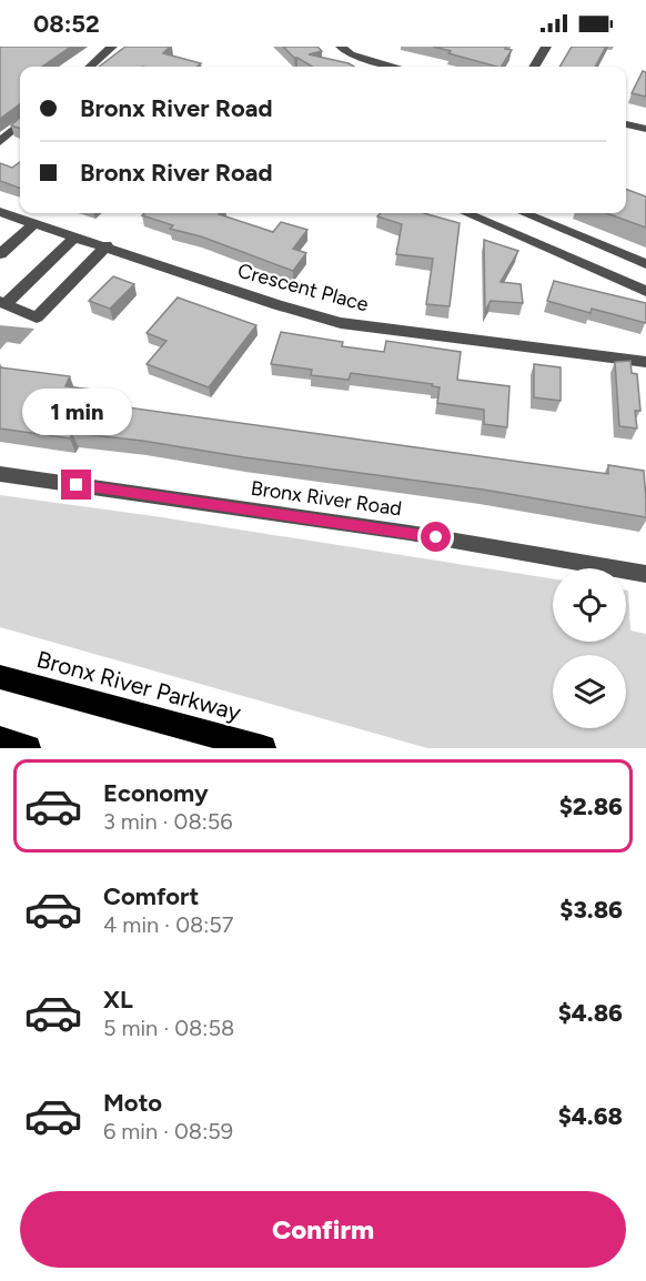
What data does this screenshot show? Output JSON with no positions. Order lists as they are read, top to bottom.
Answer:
{
  "streets": {
    "highway": ["Bronx River Parkway"],
    "street": ["Crescent Place", "Bronx River Road"]
  },
  "page": {
    "status": "08:52",
    "banner": ["Bronx River Road", "Bronx River Road"],
    "bubble": "1 min",
    "list": [
      {
        "name": "Economy",
        "note": "3 min · 08:56",
        "value": "$2.86"
      },
      {
        "name": "Comfort",
        "note": "4 min · 08:57",
        "value": "$3.86"
      },
      {
        "name": "XL",
        "note": "5 min · 08:58",
        "value": "$4.86"
      },
      {
        "name": "Moto",
        "note": "6 min · 08:59",
        "value": "$4.68"
      }
    ],
    "buttons": "Confirm"
  }
}
